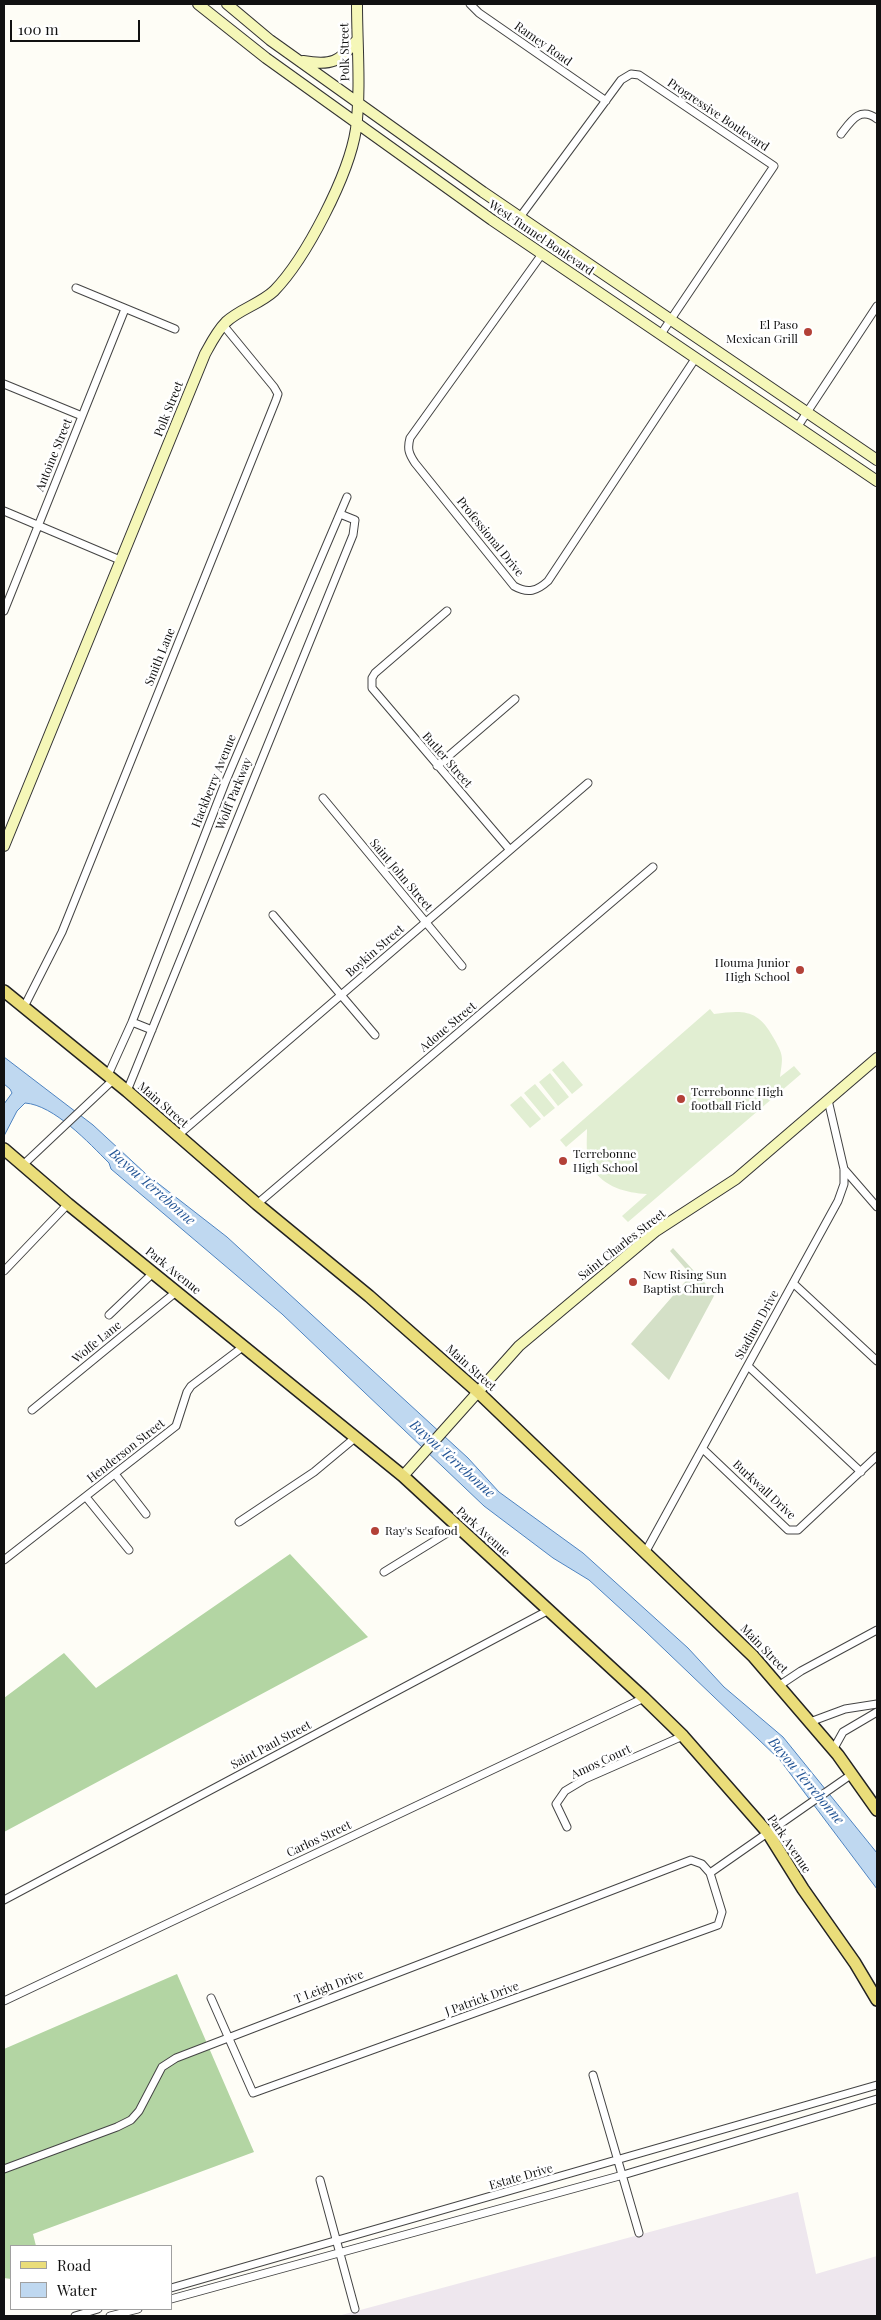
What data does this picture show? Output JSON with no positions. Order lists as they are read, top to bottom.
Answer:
{
  "streets": {
    "main road": [
      "Polk Street",
      "West Tunnel Boulevard",
      "Main Street",
      "Saint Charles Street",
      "Park Avenue"
    ],
    "street": [
      "Ramey Road",
      "Progressive Boulevard",
      "Antoine Street",
      "Professional Drive",
      "Smith Lane",
      "Butler Street",
      "Hackberry Avenue",
      "Wolff Parkway",
      "Saint John Street",
      "Boykin Street",
      "Adoue Street",
      "Stadium Drive",
      "Wolfe Lane",
      "Henderson Street",
      "Burkwall Drive",
      "Saint Paul Street",
      "Amos Court",
      "Carlos Street",
      "T Leigh Drive",
      "J Patrick Drive",
      "Estate Drive"
    ]
  },
  "crossings": [
    ["Ramey Road", "Progressive Boulevard"],
    ["Polk Street", "West Tunnel Boulevard"],
    ["Polk Street", "Smith Lane"],
    ["Progressive Boulevard", "West Tunnel Boulevard"],
    ["West Tunnel Boulevard", "Professional Drive"],
    ["Smith Lane", "Main Street"],
    ["Butler Street", "Boykin Street"],
    ["Hackberry Avenue", "Wolff Parkway"],
    ["Hackberry Avenue", "Main Street"],
    ["Hackberry Avenue", "Park Avenue"],
    ["Wolff Parkway", "Main Street"],
    ["Saint John Street", "Boykin Street"],
    ["Boykin Street", "Main Street"],
    ["Adoue Street", "Main Street"],
    ["Main Street", "Saint Charles Street"],
    ["Main Street", "Stadium Drive"],
    ["Saint Charles Street", "Park Avenue"],
    ["Saint Charles Street", "Stadium Drive"],
    ["Park Avenue", "Wolfe Lane"],
    ["Park Avenue", "Henderson Street"],
    ["Park Avenue", "Saint Paul Street"],
    ["Park Avenue", "Amos Court"],
    ["Park Avenue", "Carlos Street"],
    ["Stadium Drive", "Burkwall Drive"],
    ["T Leigh Drive", "J Patrick Drive"]
  ],
  "water": ["Bayou Terrebonne"],
  "places": [
    "El Paso Mexican Grill",
    "Houma Junior High School",
    "Terrebonne High football Field",
    "Terrebonne High School",
    "New Rising Sun Baptist Church",
    "Ray's Seafood"
  ],
  "legend": ["Road", "Water"],
  "scale_bar": "100 m"
}
